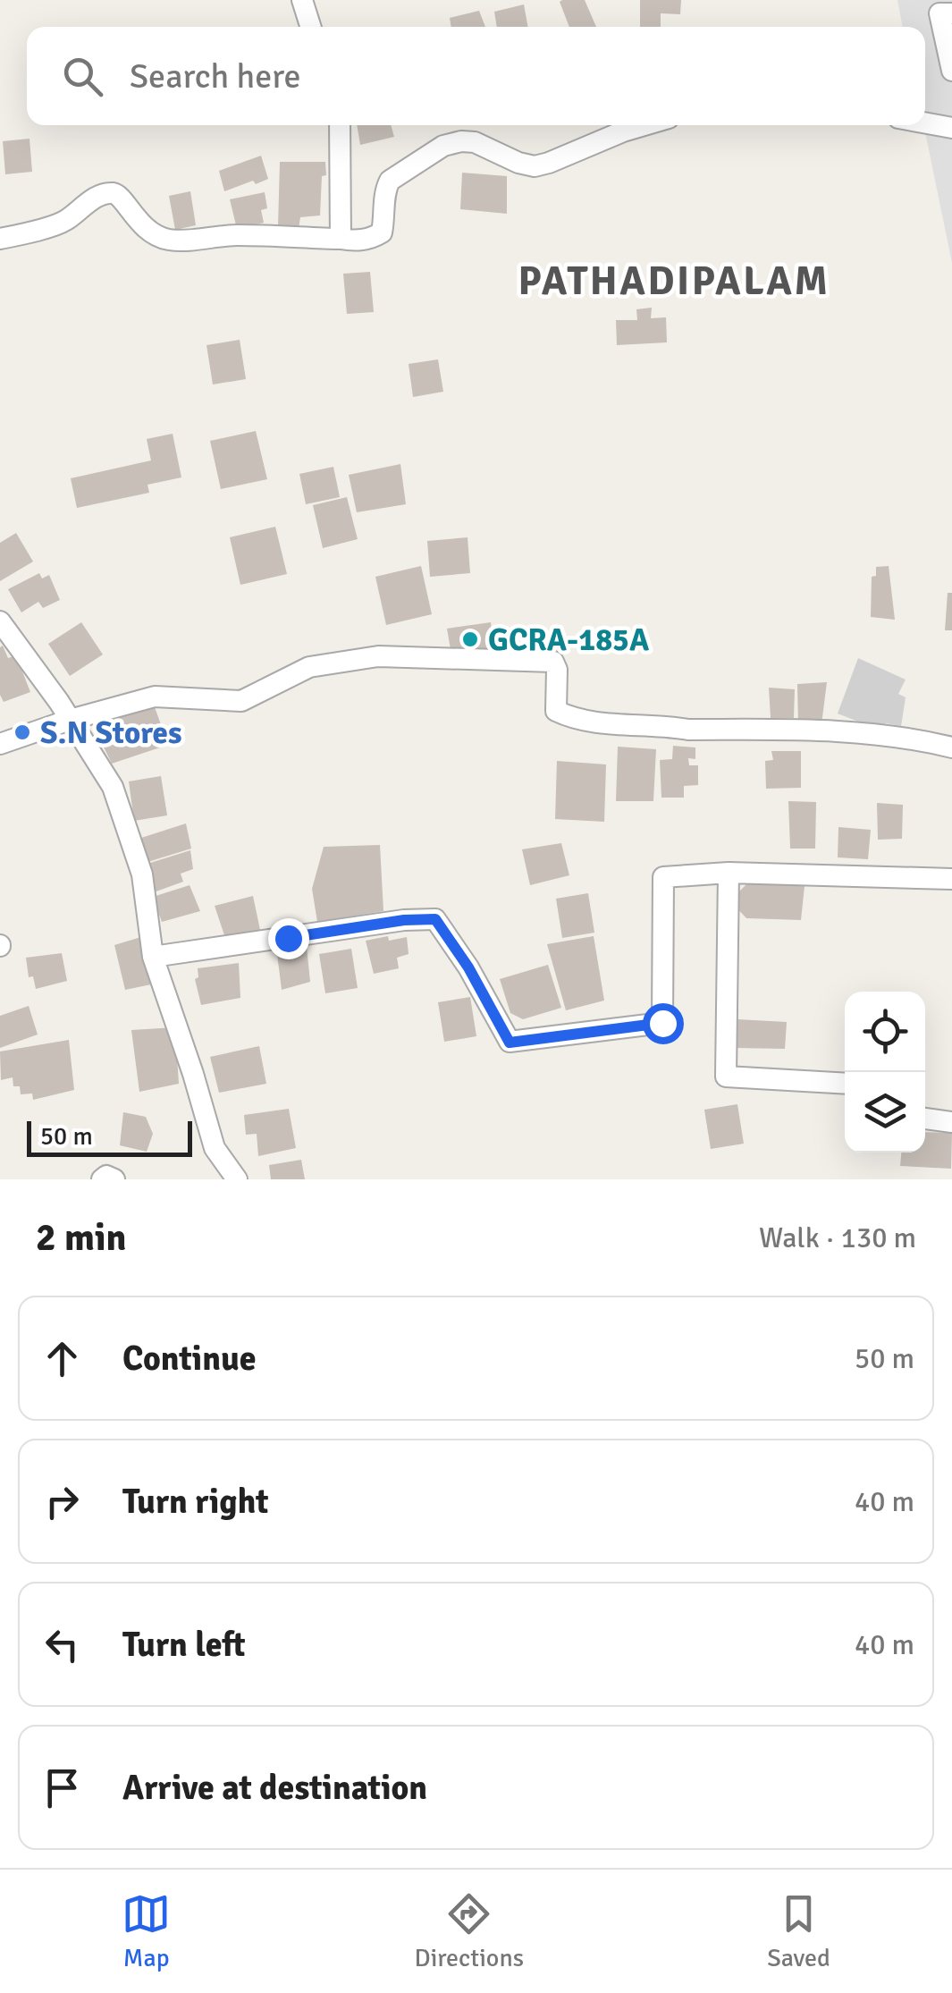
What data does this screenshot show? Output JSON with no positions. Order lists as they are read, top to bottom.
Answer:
{
  "districts": ["PATHADIPALAM"],
  "places": ["GCRA-185A", "S.N Stores"],
  "scale_bar": "50 m",
  "page": {
    "search": "Search here",
    "scale": "50 m",
    "heading": ["2 min", "Walk · 130 m"],
    "list": [
      ["Continue", "50 m"],
      ["Turn right", "40 m"],
      ["Turn left", "40 m"],
      "Arrive at destination"
    ],
    "nav": ["Map", "Directions", "Saved"]
  }
}
